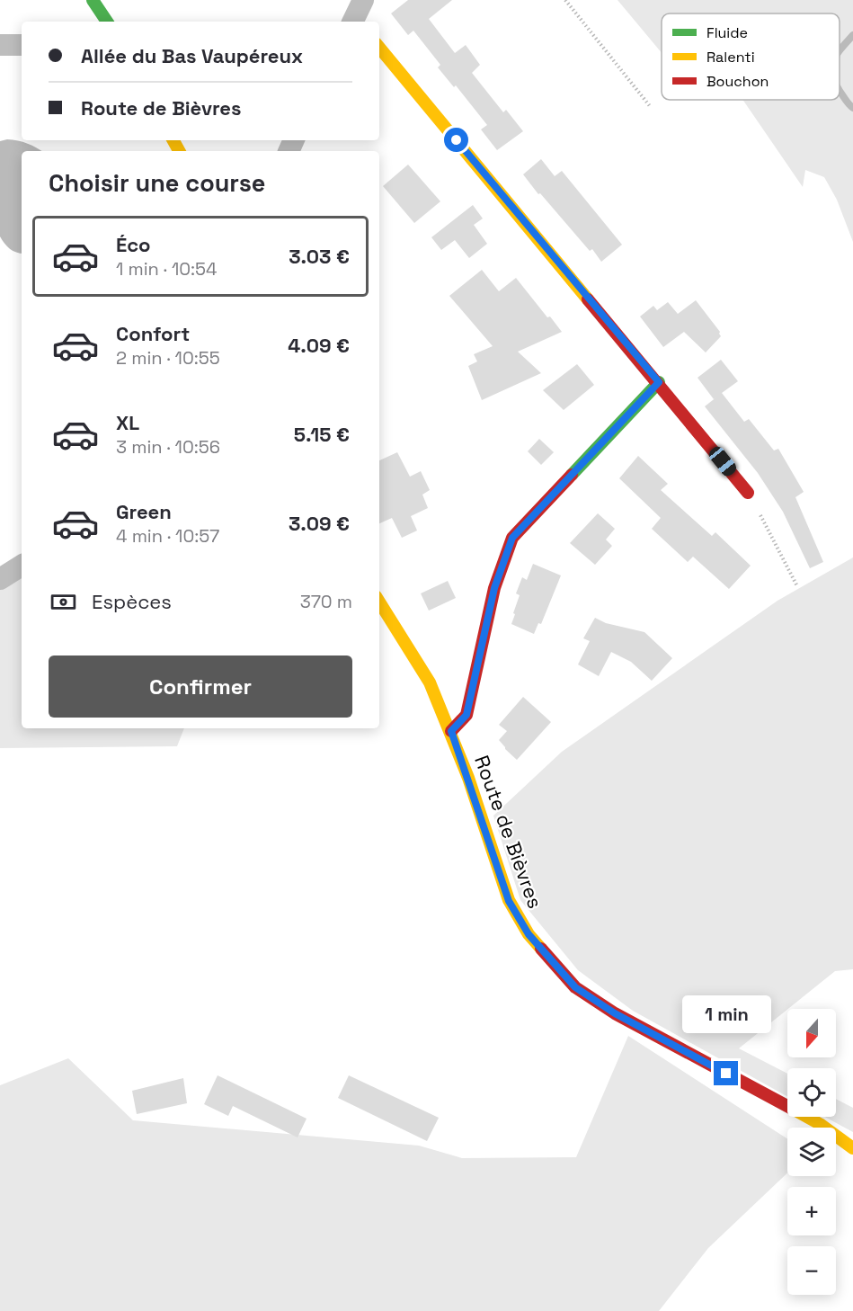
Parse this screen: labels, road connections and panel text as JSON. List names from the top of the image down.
{
  "streets": {
    "street": ["Route de Bièvres"]
  },
  "legend": ["Fluide", "Ralenti", "Bouchon"],
  "north": "bottom",
  "page": {
    "banner": ["Allée du Bas Vaupéreux", "Route de Bièvres"],
    "heading": "Choisir une course",
    "list": [
      {
        "name": "Éco",
        "note": "1 min · 10:54",
        "value": "3.03 €"
      },
      {
        "name": "Confort",
        "note": "2 min · 10:55",
        "value": "4.09 €"
      },
      {
        "name": "XL",
        "note": "3 min · 10:56",
        "value": "5.15 €"
      },
      {
        "name": "Green",
        "note": "4 min · 10:57",
        "value": "3.09 €"
      }
    ],
    "pay": ["Espèces", "370 m"],
    "buttons": "Confirmer",
    "bubble": "1 min",
    "map_buttons": ["+", "−"]
  }
}
